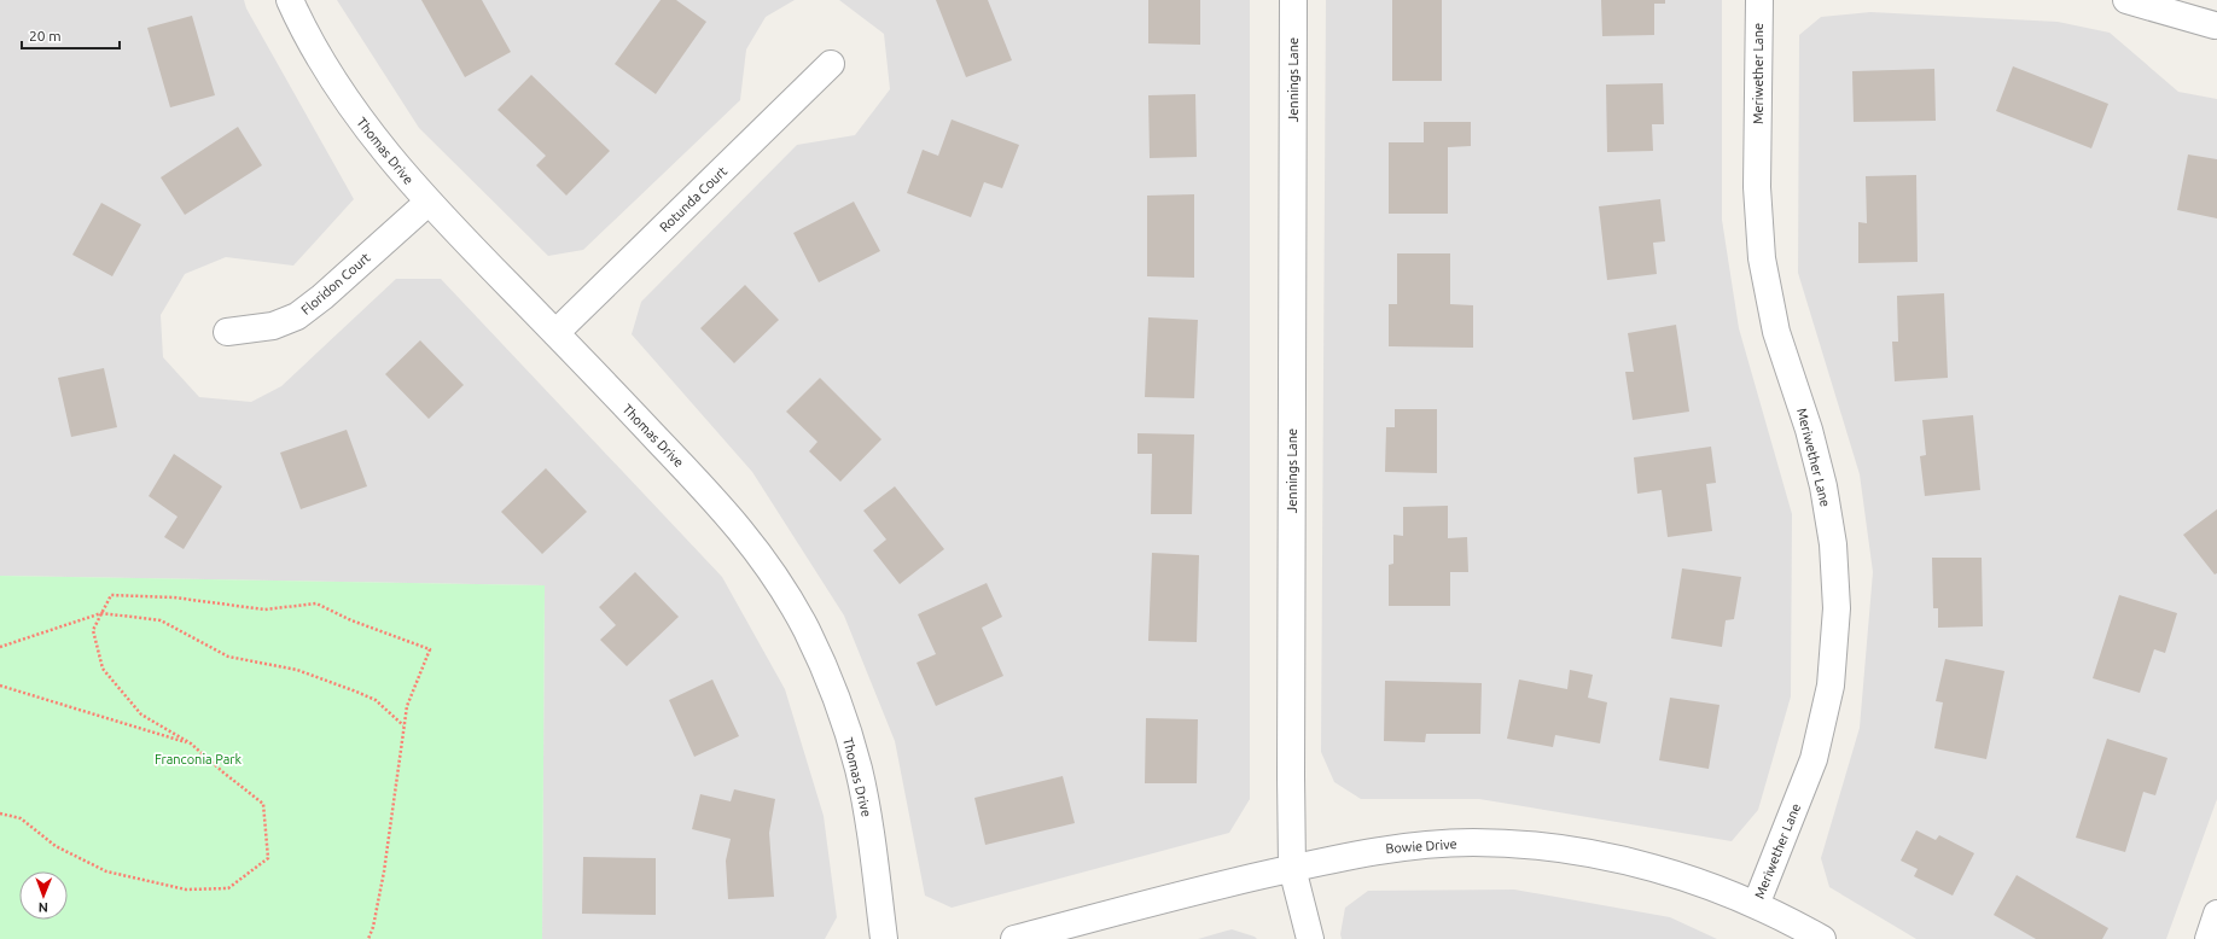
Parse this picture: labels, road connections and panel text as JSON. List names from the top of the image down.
{
  "streets": {
    "street": [
      "Meriwether Lane",
      "Jennings Lane",
      "Thomas Drive",
      "Rotunda Court",
      "Floridon Court",
      "Bowie Drive"
    ]
  },
  "crossings": [
    ["Meriwether Lane", "Bowie Drive"],
    ["Jennings Lane", "Bowie Drive"],
    ["Thomas Drive", "Rotunda Court"],
    ["Thomas Drive", "Floridon Court"]
  ],
  "parks": ["Franconia Park"],
  "scale_bar": "20 m",
  "north": "bottom"
}
